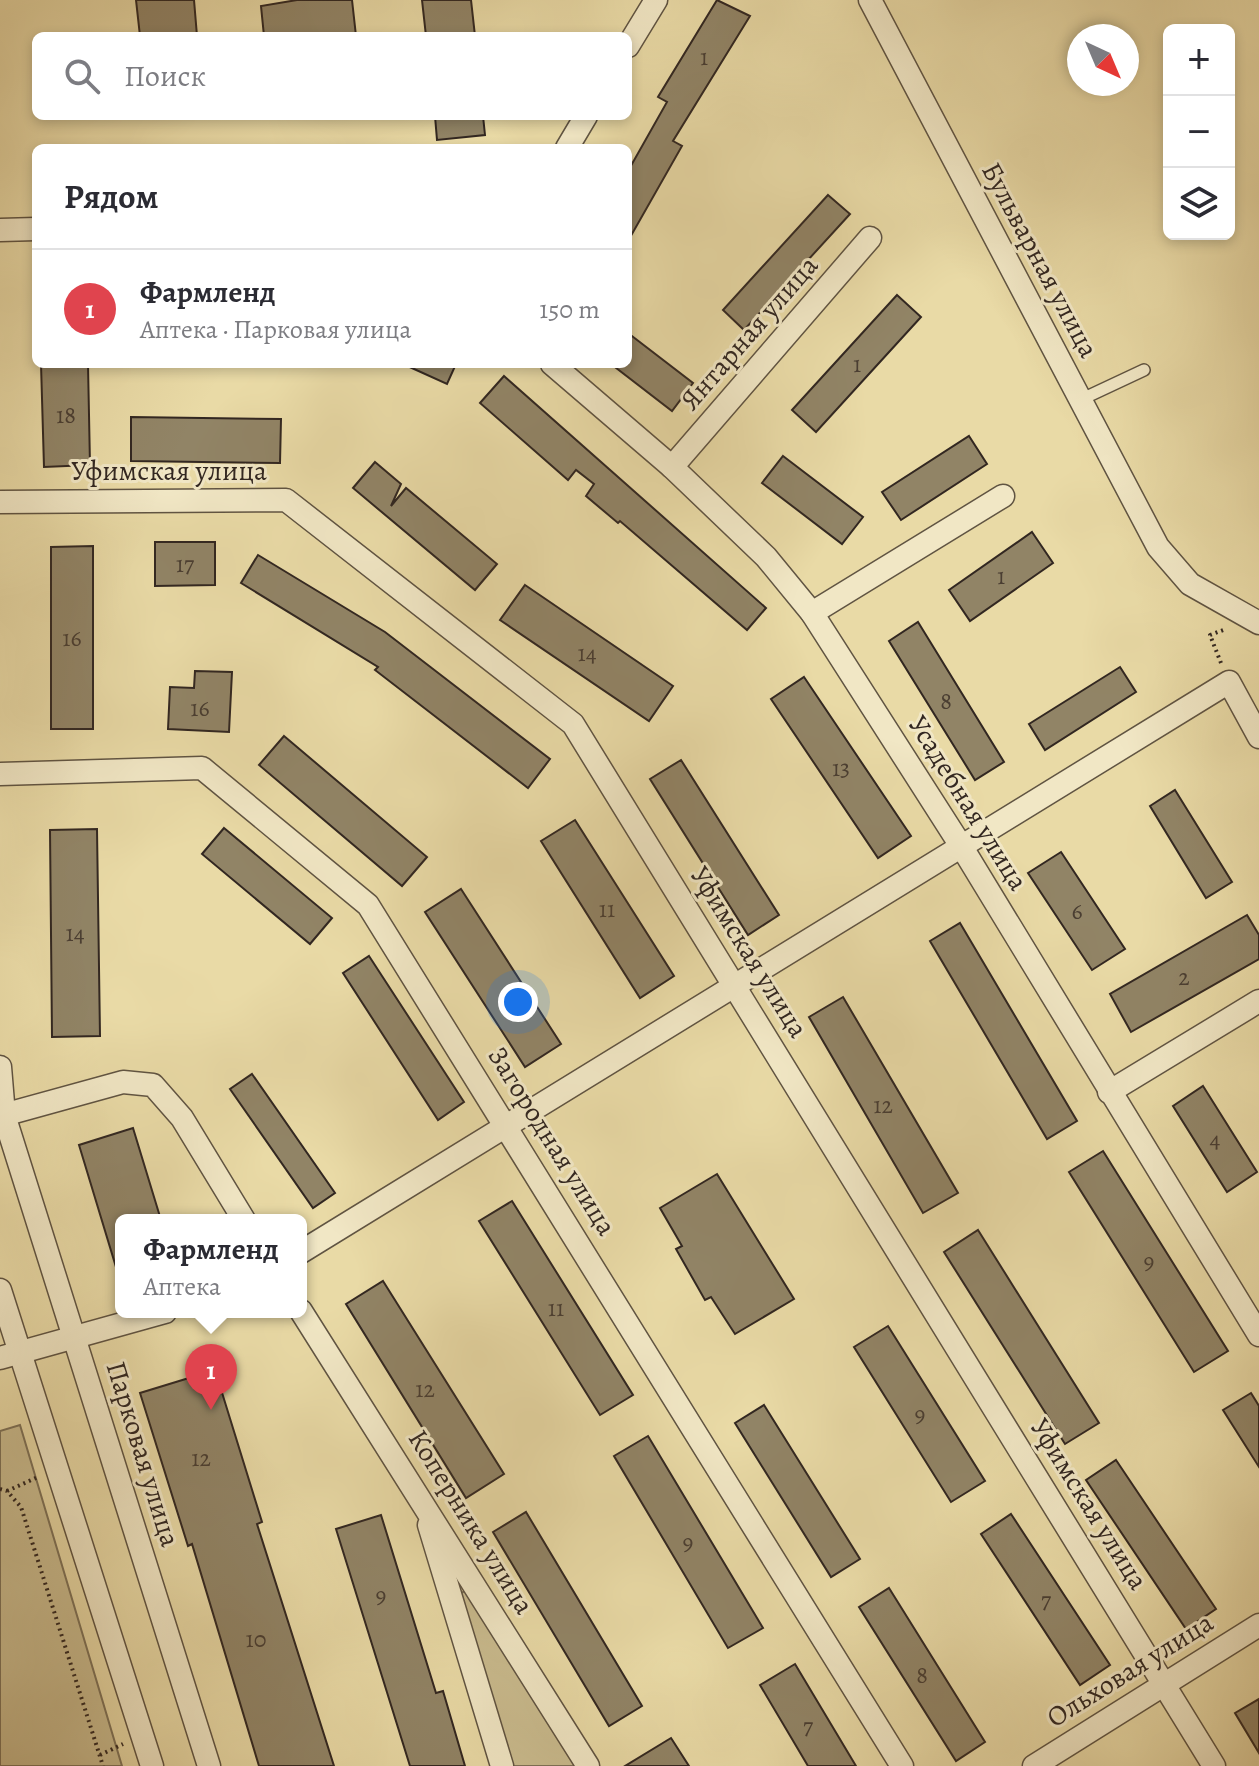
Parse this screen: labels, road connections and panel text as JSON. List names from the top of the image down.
{
  "streets": {
    "street": [
      "Бульварная улица",
      "Янтарная улица",
      "Уфимская улица",
      "Усадебная улица",
      "Загородная улица",
      "Парковая улица",
      "Коперника улица",
      "Ольховая улица"
    ]
  },
  "crossings": [
    ["Янтарная улица", "Усадебная улица"],
    ["Уфимская улица", "Ольховая улица"]
  ],
  "house_numbers": [
    "1",
    "1",
    "18",
    "17",
    "1",
    "16",
    "14",
    "8",
    "16",
    "13",
    "11",
    "6",
    "14",
    "2",
    "12",
    "4",
    "9",
    "11",
    "12",
    "9",
    "12",
    "9",
    "9",
    "7",
    "10",
    "8",
    "7"
  ],
  "north": "bottom right",
  "page": {
    "map_buttons": ["+", "−"],
    "search": "Поиск",
    "heading": "Рядом",
    "list": [
      {
        "mark": "1",
        "name": "Фармленд",
        "note": "Аптека · Парковая улица",
        "value": "150 m"
      }
    ],
    "popup": ["Фармленд", "Аптека"],
    "pins": "1"
  }
}
